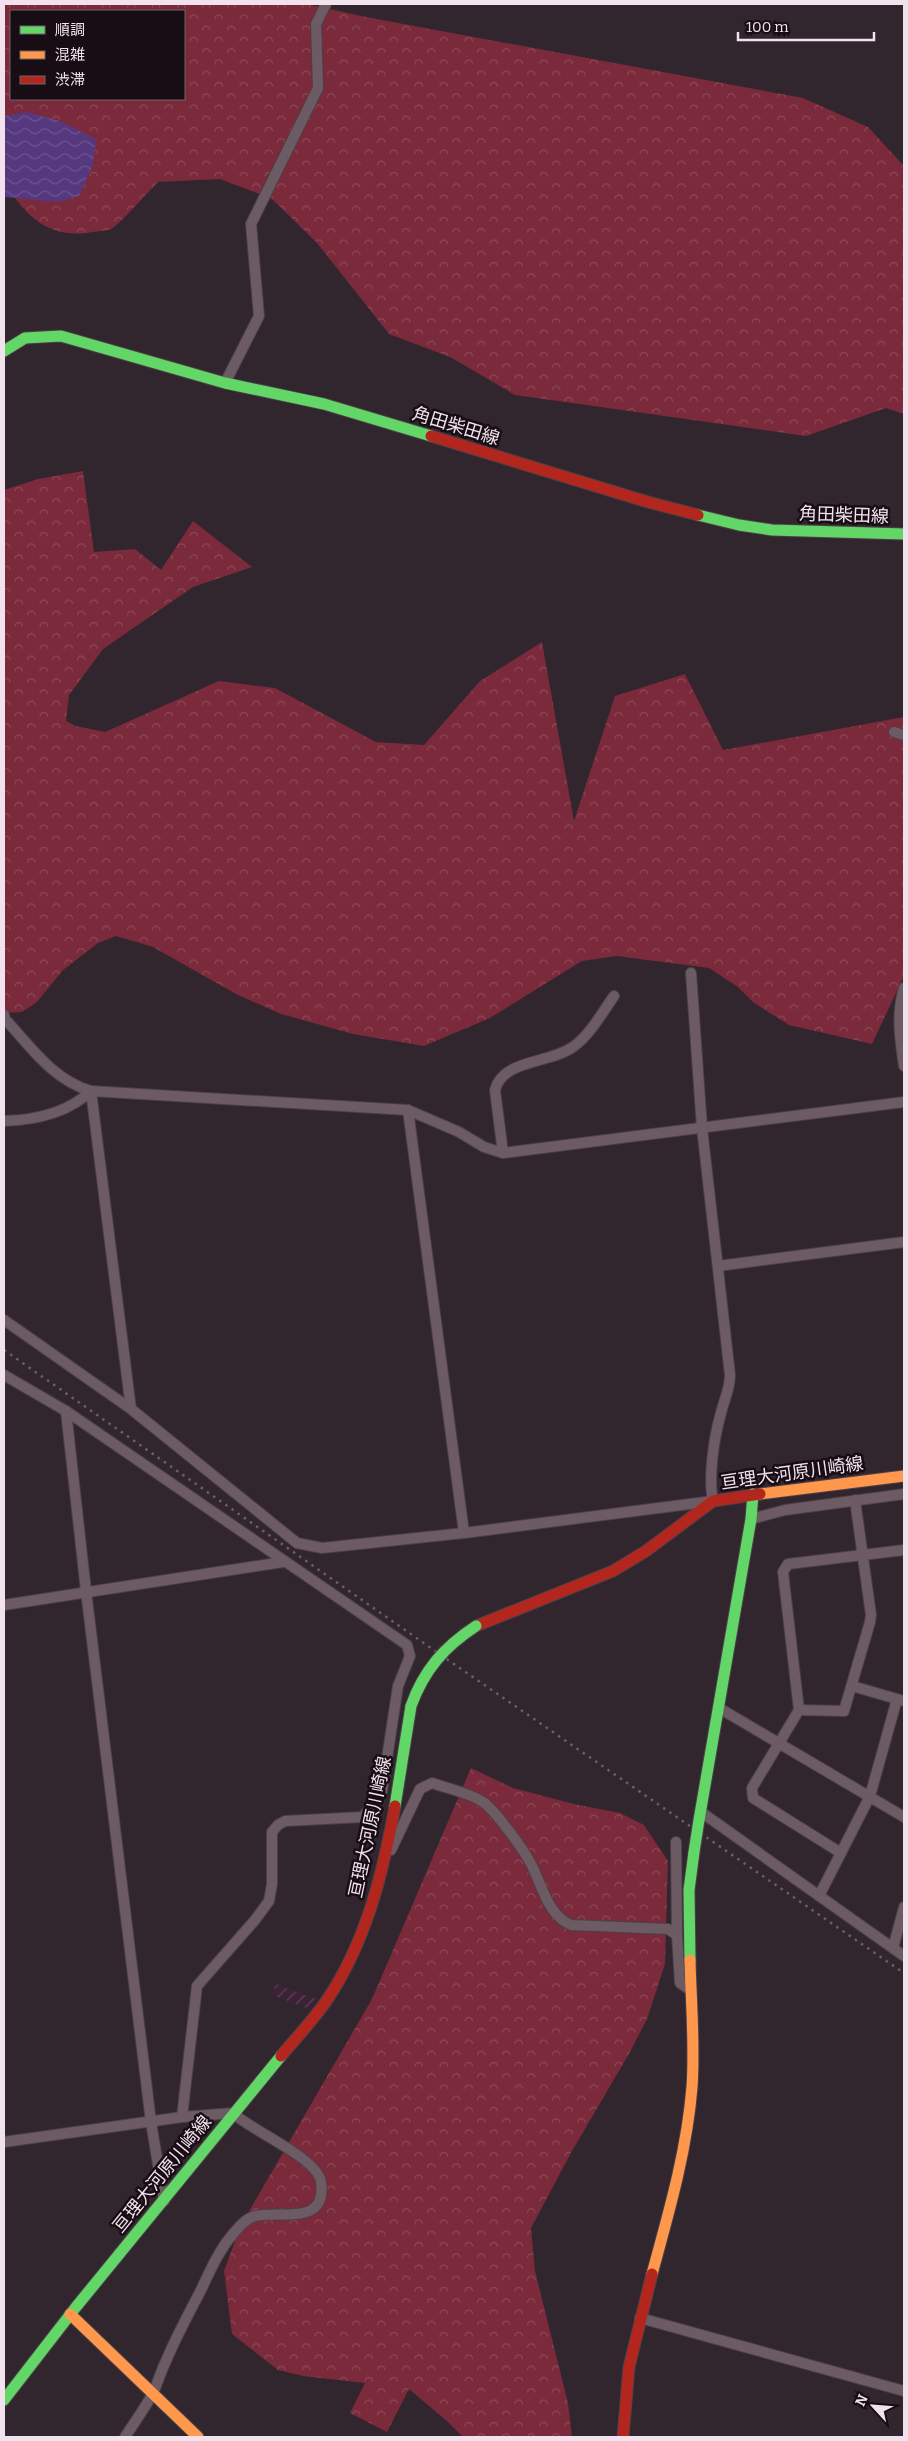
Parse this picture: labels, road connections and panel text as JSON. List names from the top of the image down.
{
  "streets": {
    "main road": ["角田柴田線", "亘理大河原川崎線"]
  },
  "legend": ["順調", "混雑", "渋滞"],
  "scale_bar": "100 m",
  "north": "top left"
}
